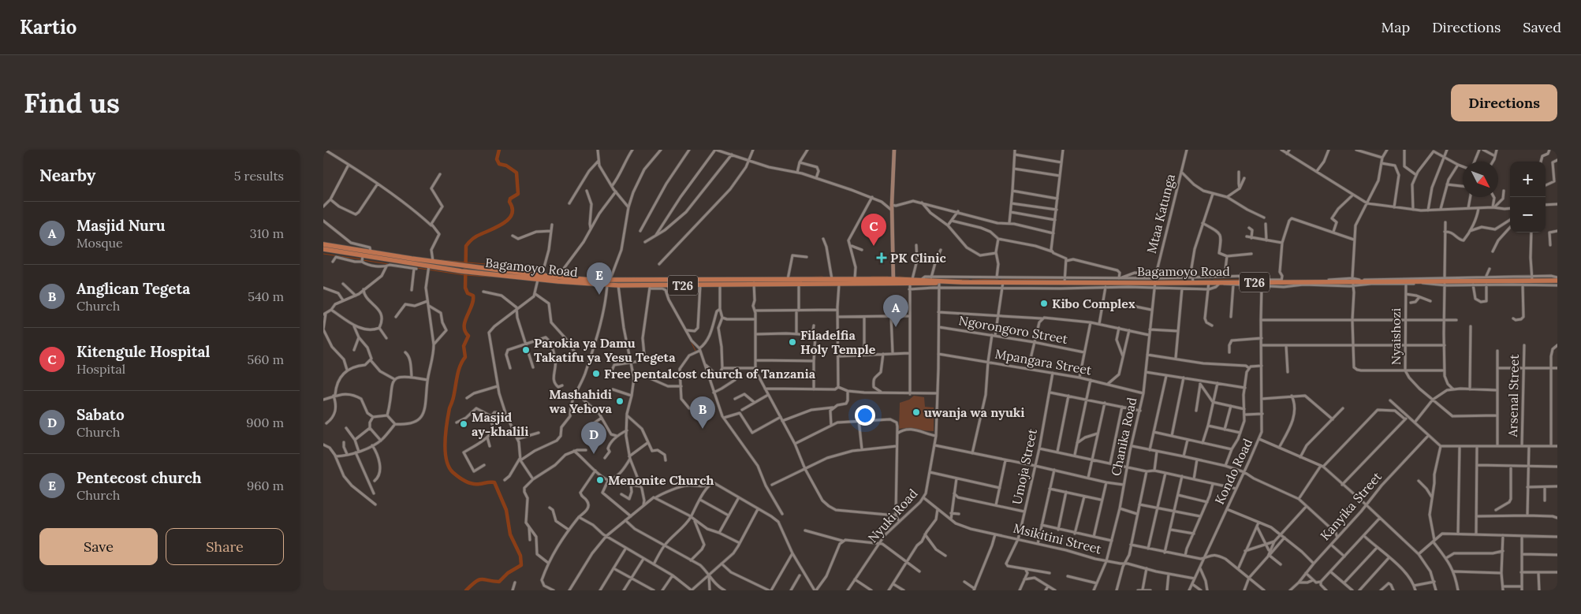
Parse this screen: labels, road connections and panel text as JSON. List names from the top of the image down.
{
  "streets": {
    "highway": ["Bagamoyo Road", "T26"],
    "street": [
      "Mtaa Katunga",
      "Ngorongoro Street",
      "Nyaishozi",
      "Mpangara Street",
      "Arsenal Street",
      "Chanika Road",
      "Umoja Street",
      "Kondo Road",
      "Kanyika Street",
      "Nyuki Road",
      "Msikitini Street"
    ]
  },
  "crossings": [
    ["Mtaa Katunga", "Bagamoyo Road"],
    ["Mtaa Katunga", "Chanika Road"],
    ["Bagamoyo Road", "Chanika Road"],
    ["Bagamoyo Road", "Kondo Road"],
    ["Bagamoyo Road", "Nyuki Road"],
    ["Ngorongoro Street", "Nyuki Road"],
    ["Mpangara Street", "Chanika Road"],
    ["Mpangara Street", "Umoja Street"],
    ["Mpangara Street", "Nyuki Road"],
    ["Chanika Road", "Msikitini Street"],
    ["Umoja Street", "Msikitini Street"],
    ["Kondo Road", "Msikitini Street"],
    ["Nyuki Road", "Msikitini Street"]
  ],
  "places": {
    "health": ["PK Clinic"],
    "other": [
      "Kibo Complex",
      "Filadelfia Holy Temple",
      "Parokia ya Damu Takatifu ya Yesu Tegeta",
      "Free pentalcost church of Tanzania",
      "Mashahidi wa Yehova",
      "uwanja wa nyuki",
      "Masjid ay-khalili",
      "Menonite Church"
    ]
  },
  "north": "bottom right",
  "page": {
    "header": "Kartio",
    "nav": ["Map", "Directions", "Saved"],
    "buttons": [
      "Directions",
      ["Save", "Share"]
    ],
    "title": "Find us",
    "heading": ["Nearby", "5 results"],
    "map_buttons": ["+", "−"],
    "list": [
      {
        "mark": "A",
        "name": "Masjid Nuru",
        "note": "Mosque",
        "value": "310 m"
      },
      {
        "mark": "B",
        "name": "Anglican Tegeta",
        "note": "Church",
        "value": "540 m"
      },
      {
        "mark": "C",
        "name": "Kitengule Hospital",
        "note": "Hospital",
        "value": "560 m"
      },
      {
        "mark": "D",
        "name": "Sabato",
        "note": "Church",
        "value": "900 m"
      },
      {
        "mark": "E",
        "name": "Pentecost church",
        "note": "Church",
        "value": "960 m"
      }
    ],
    "pins": [
      "C",
      "E",
      "A",
      "B",
      "D"
    ]
  }
}
